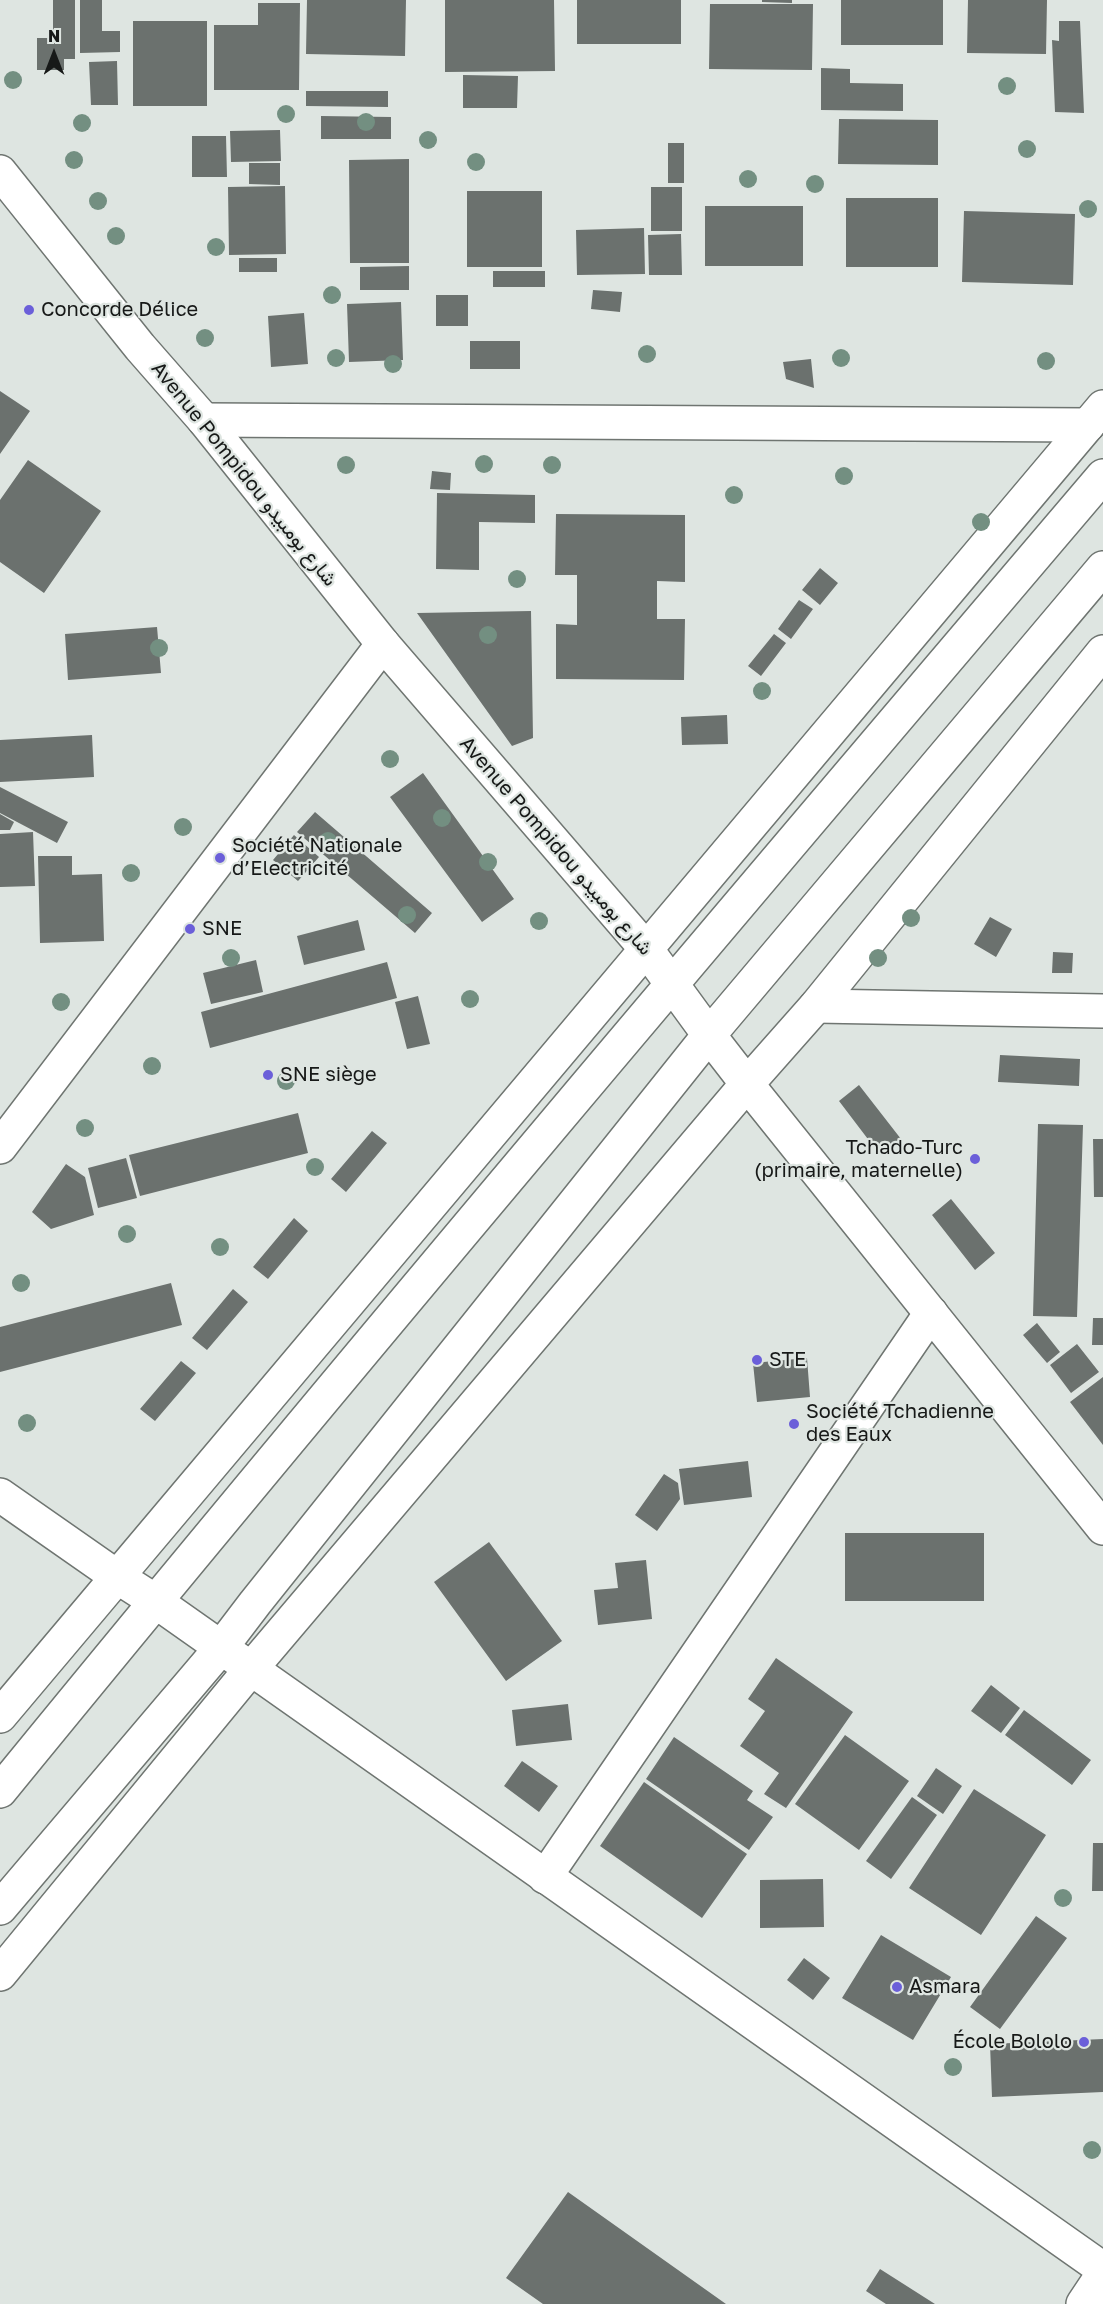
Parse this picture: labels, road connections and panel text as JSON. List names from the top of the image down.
{
  "streets": {
    "street": ["Avenue Pompidou شارع بومبيدو"]
  },
  "places": [
    "Concorde Délice",
    "Société Nationale d’Electricité",
    "SNE",
    "SNE siège",
    "Tchado-Turc (primaire, maternelle)",
    "STE",
    "Société Tchadienne des Eaux",
    "Asmara",
    "École Bololo"
  ],
  "north": "top"
}
